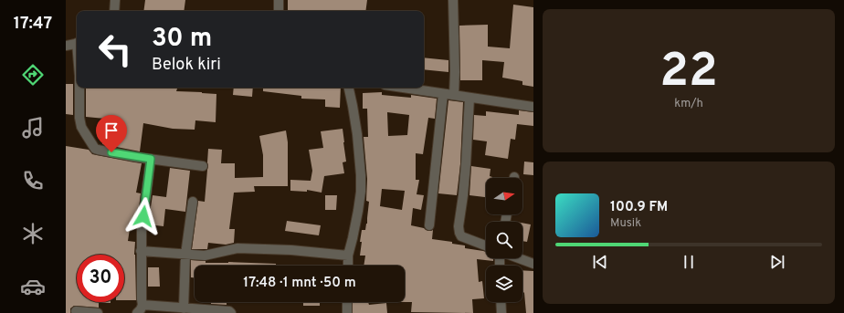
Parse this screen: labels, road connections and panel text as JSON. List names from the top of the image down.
{
  "north": "right",
  "page": {
    "tabs": "17:47",
    "tile": ["22", "km/h"],
    "turn": ["30 m", "Belok kiri"],
    "song": ["100.9 FM", "Musik"],
    "limit": "30",
    "trip": "17:48 · 1 mnt · 50 m"
  }
}
